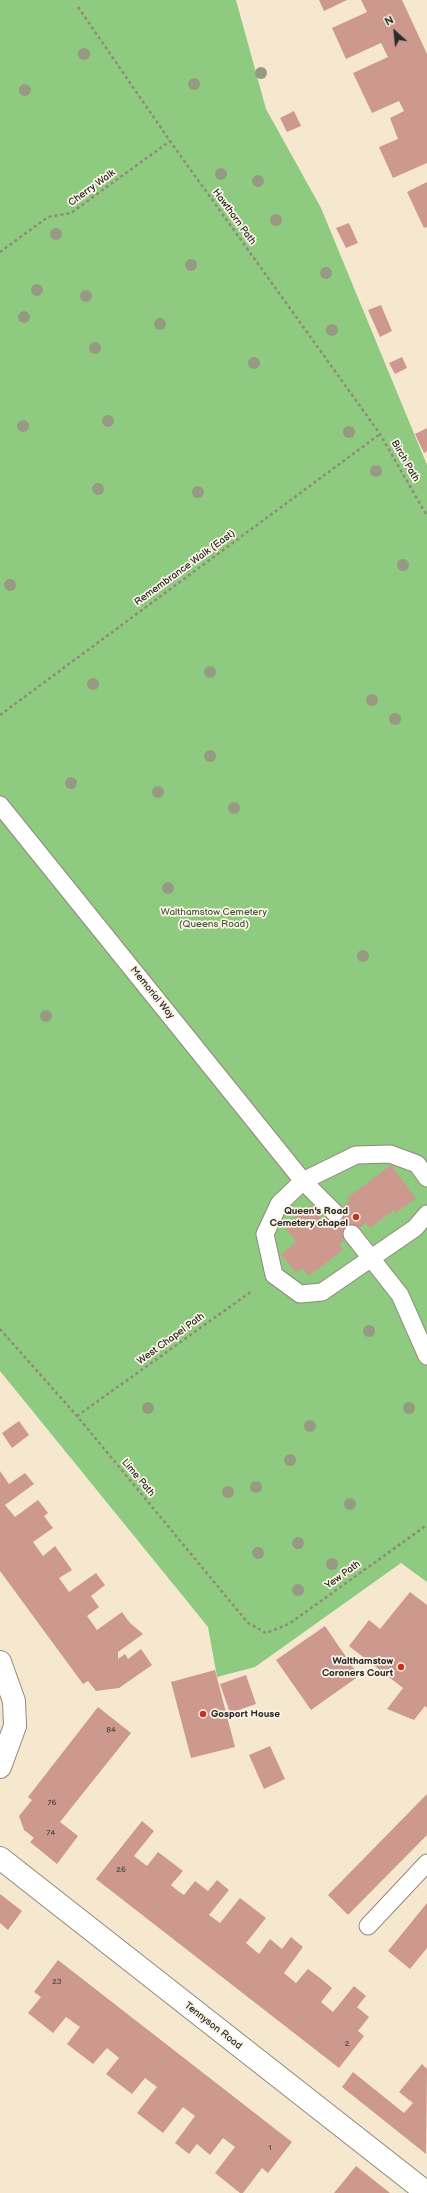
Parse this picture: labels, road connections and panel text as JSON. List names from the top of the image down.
{
  "streets": {
    "street": ["Tennyson Road"],
    "lane": ["Memorial Way"],
    "path": [
      "Cherry Walk",
      "Hawthorn Path",
      "Birch Path",
      "Remembrance Walk (East)",
      "West Chapel Path",
      "Lime Path",
      "Yew Path"
    ]
  },
  "crossings": [
    ["Cherry Walk", "Hawthorn Path"],
    ["Hawthorn Path", "Birch Path"],
    ["Hawthorn Path", "Remembrance Walk (East)"],
    ["Birch Path", "Remembrance Walk (East)"],
    ["West Chapel Path", "Lime Path"],
    ["Lime Path", "Yew Path"]
  ],
  "parks": ["Walthamstow Cemetery (Queens Road)"],
  "places": ["Queen's Road Cemetery chapel", "Walthamstow Coroners Court", "Gosport House"],
  "house_numbers": [
    "84",
    "76",
    "74",
    "26",
    "23",
    "2",
    "1"
  ],
  "north": "top left"
}
